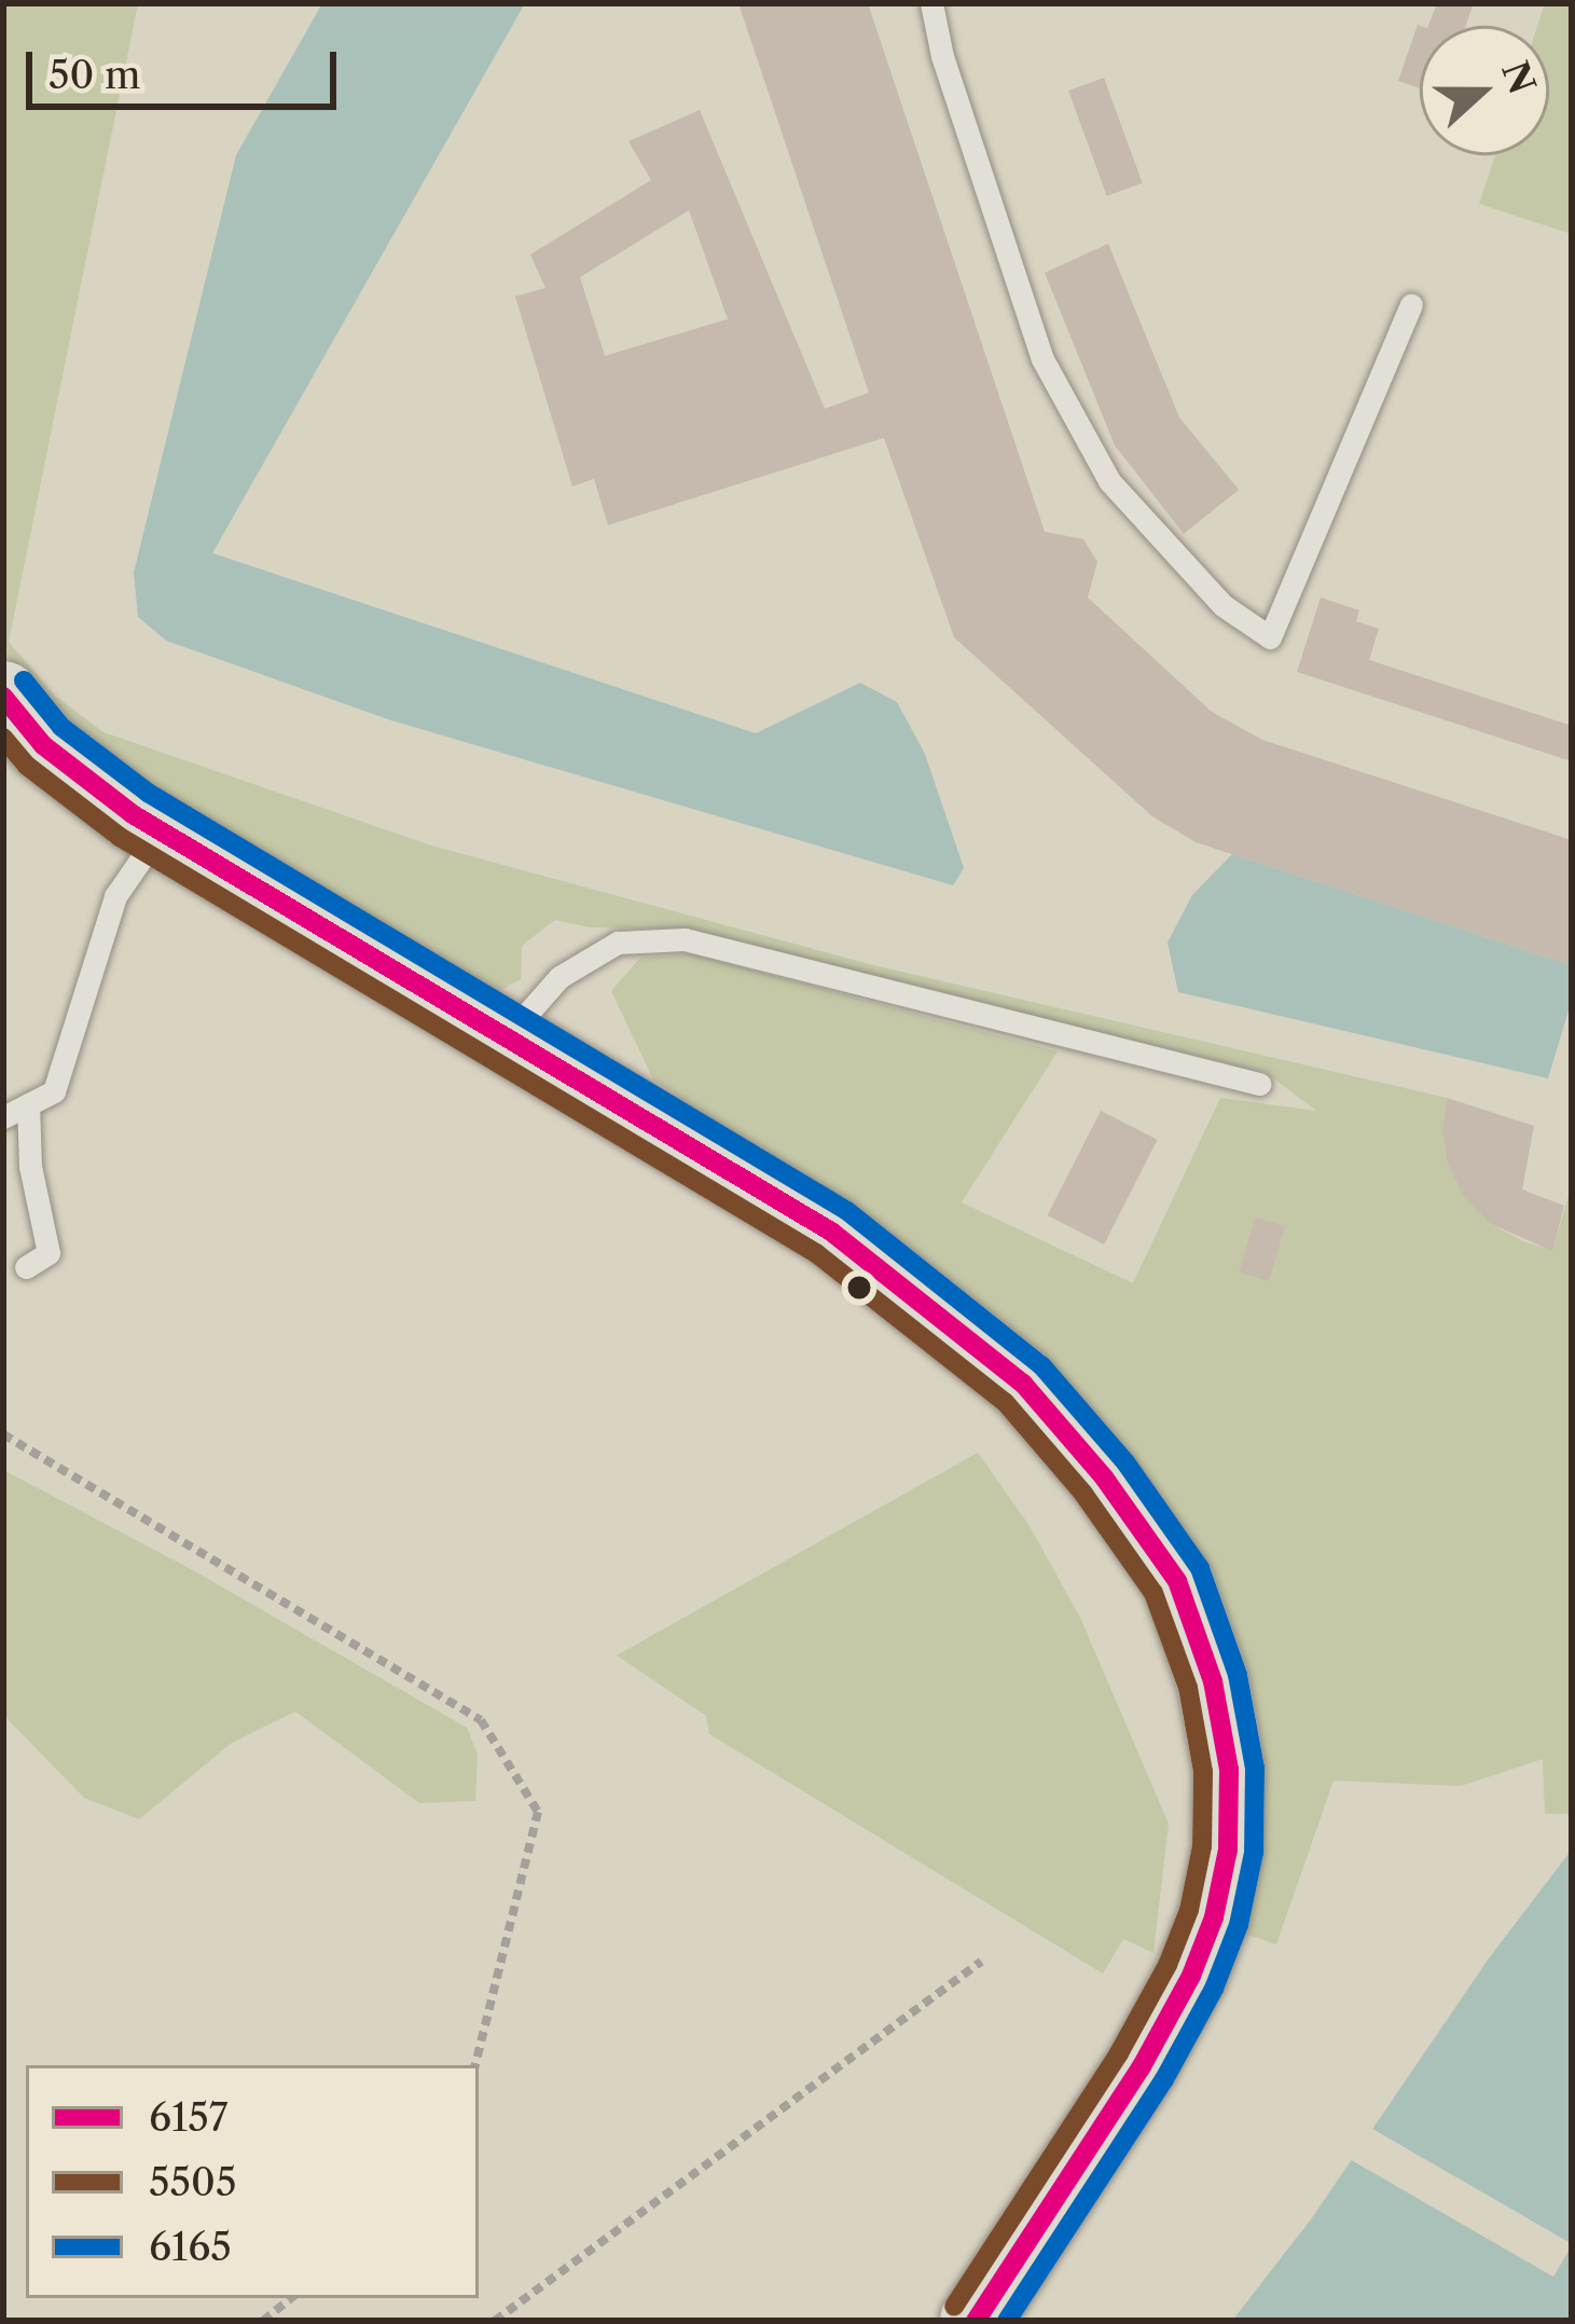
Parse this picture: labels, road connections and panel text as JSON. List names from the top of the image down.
{
  "lines": ["transit line 6165", "transit line 6157", "transit line 5505"],
  "legend": ["6157", "5505", "6165"],
  "scale_bar": "50 m",
  "north": "right"
}
